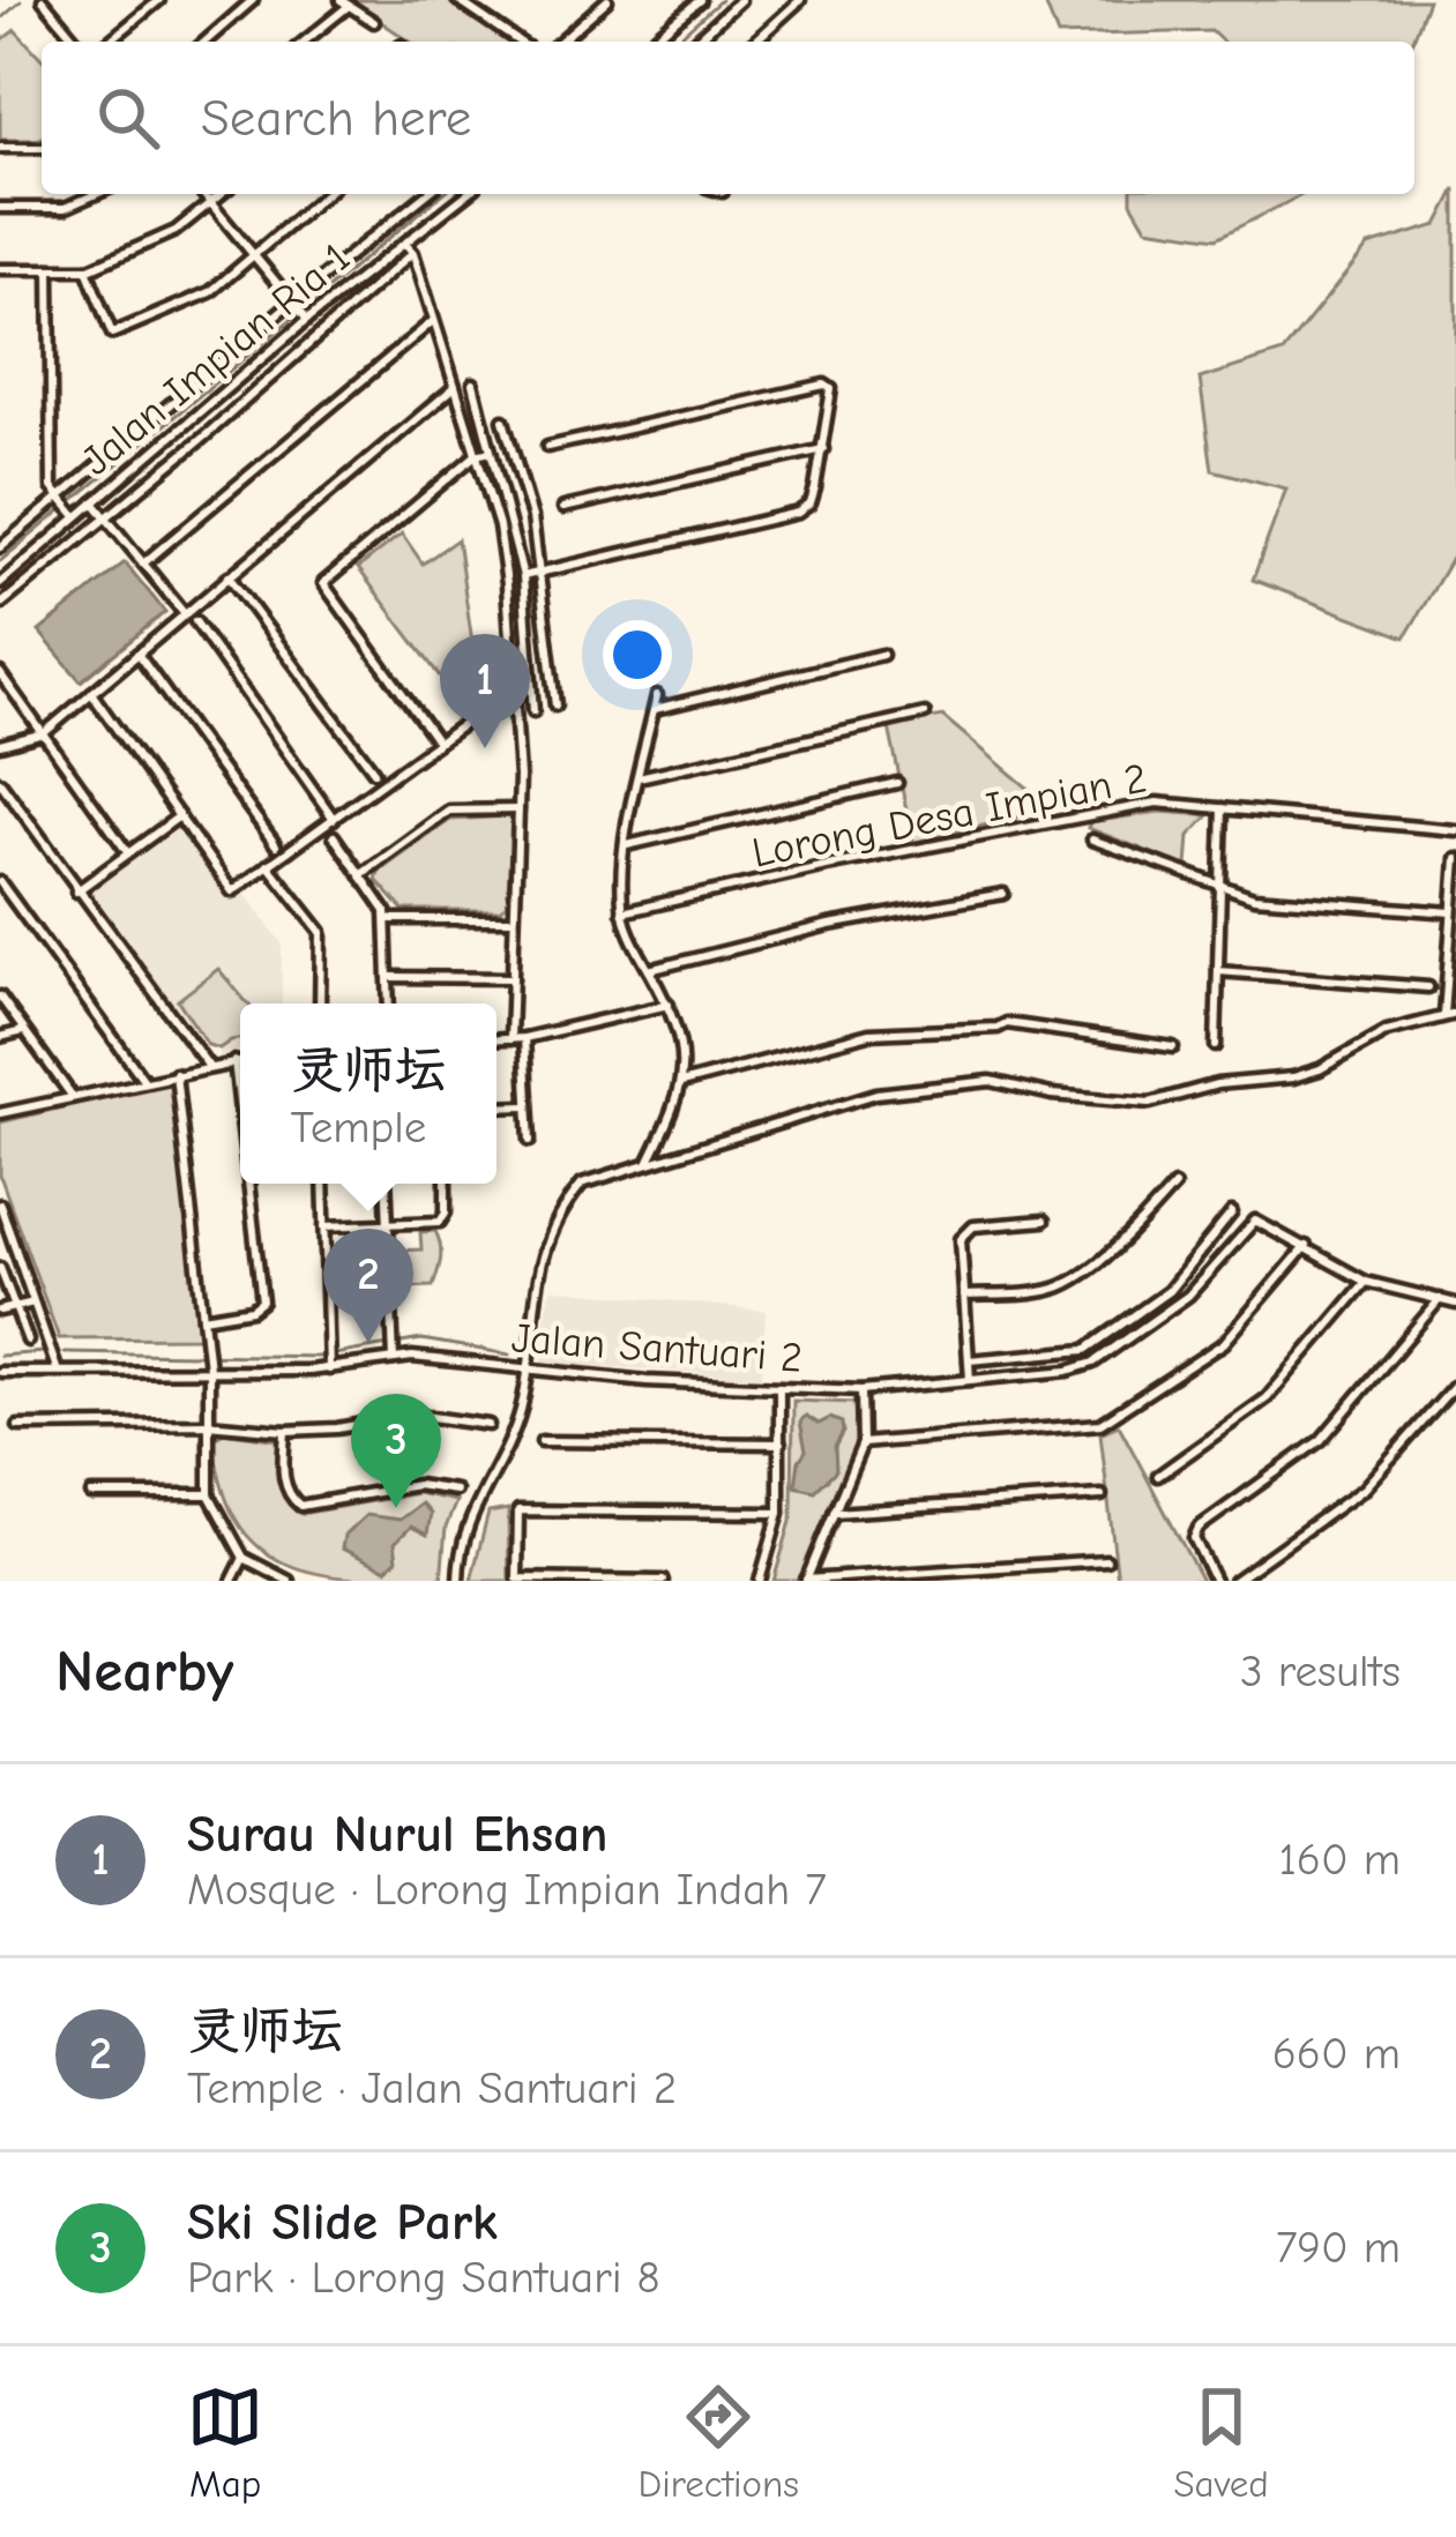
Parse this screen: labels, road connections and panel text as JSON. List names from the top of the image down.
{
  "streets": {
    "street": ["Jalan Impian Ria 1", "Lorong Desa Impian 2", "Jalan Santuari 2"]
  },
  "page": {
    "search": "Search here",
    "pins": ["1", "2", "3"],
    "popup": ["灵师坛", "Temple"],
    "heading": ["Nearby", "3 results"],
    "list": [
      {
        "mark": "1",
        "name": "Surau Nurul Ehsan",
        "note": "Mosque · Lorong Impian Indah 7",
        "value": "160 m"
      },
      {
        "mark": "2",
        "name": "灵师坛",
        "note": "Temple · Jalan Santuari 2",
        "value": "660 m"
      },
      {
        "mark": "3",
        "name": "Ski Slide Park",
        "note": "Park · Lorong Santuari 8",
        "value": "790 m"
      }
    ],
    "nav": ["Map", "Directions", "Saved"]
  }
}
